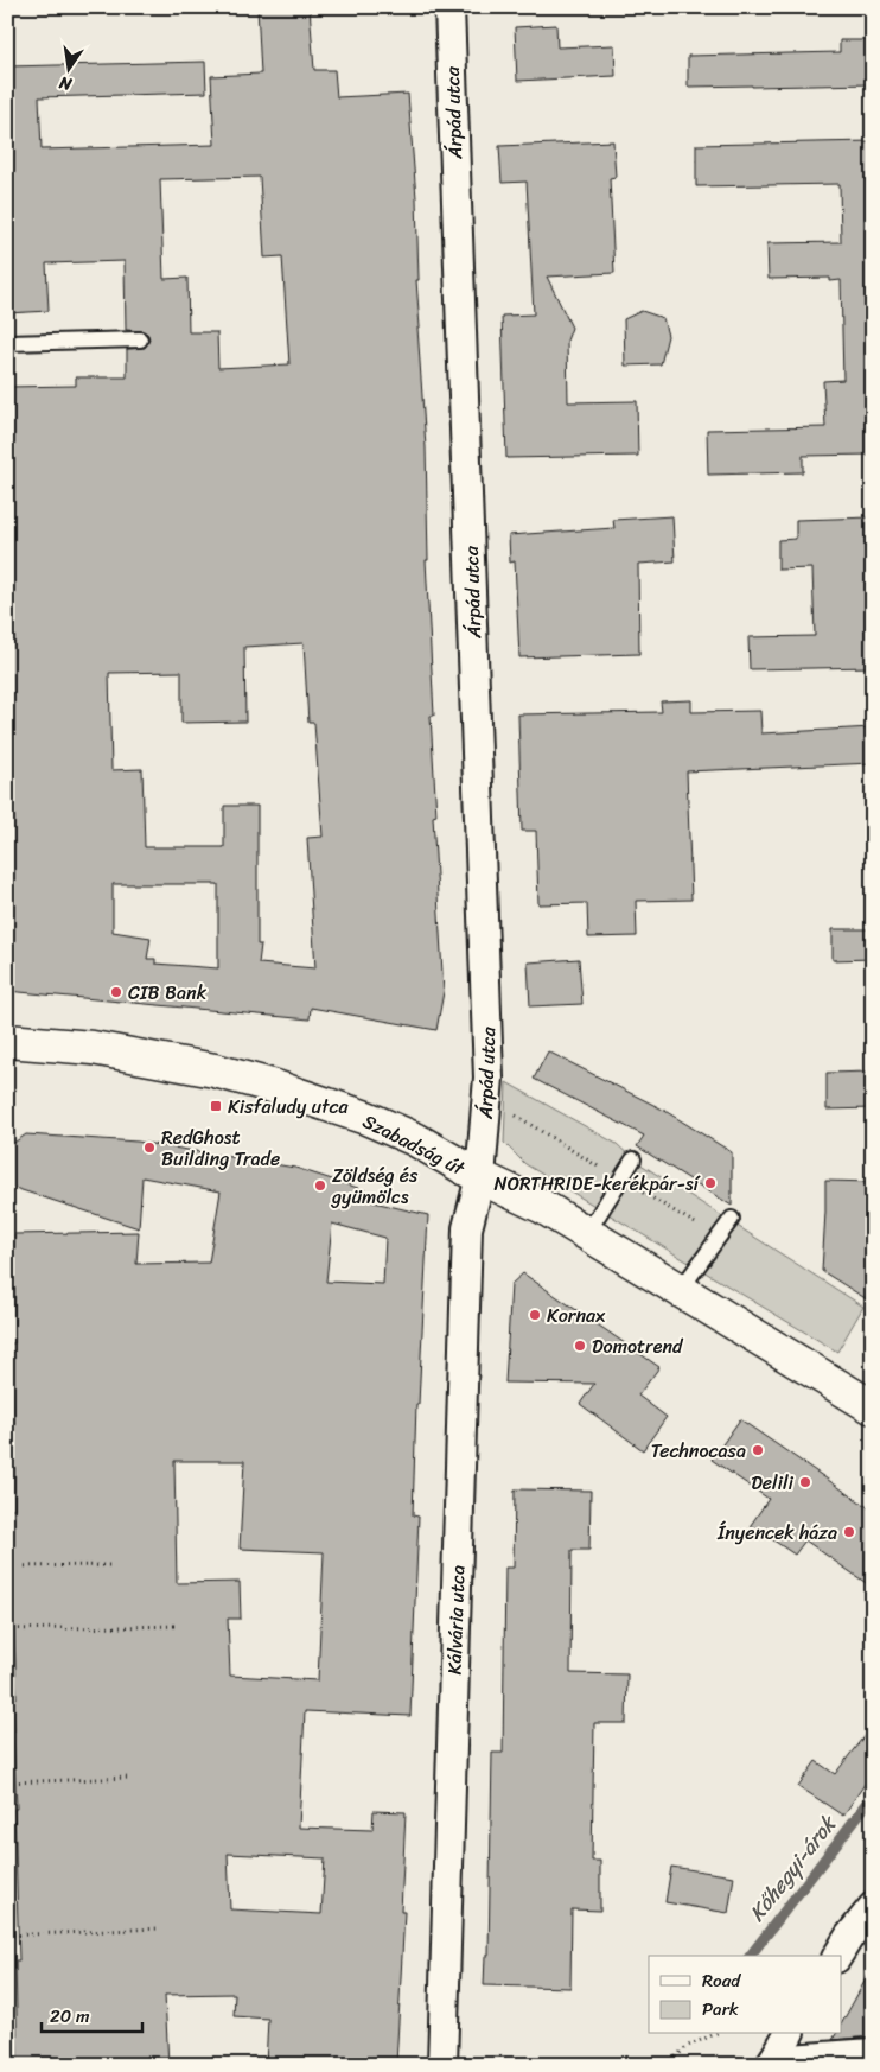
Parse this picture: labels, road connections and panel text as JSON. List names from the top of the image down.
{
  "streets": {
    "main road": ["Szabadság út"],
    "street": ["Árpád utca", "Kálvária utca"]
  },
  "crossings": [
    ["Árpád utca", "Szabadság út"],
    ["Árpád utca", "Kálvária utca"],
    ["Szabadság út", "Kálvária utca"]
  ],
  "water": ["Kőhegyi-árok"],
  "places": {
    "other": [
      "CIB Bank",
      "RedGhost Building Trade",
      "NORTHRIDE-kerékpár-sí",
      "Zöldség és gyümölcs",
      "Kornax",
      "Domotrend",
      "Technocasa",
      "Delili",
      "Ínyencek háza"
    ],
    "transit": ["Kisfaludy utca"]
  },
  "legend": ["Road", "Park"],
  "scale_bar": "20 m",
  "north": "bottom"
}
